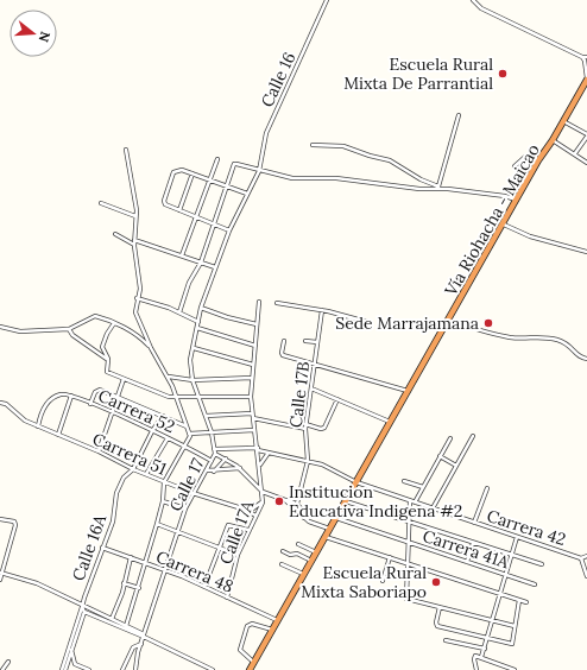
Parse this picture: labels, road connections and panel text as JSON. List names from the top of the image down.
{
  "streets": {
    "highway": ["Vía Riohacha - Maicao"],
    "street": [
      "Calle 16",
      "Calle 17B",
      "Carrera 52",
      "Carrera 51",
      "Calle 17",
      "Carrera 42",
      "Calle 17A",
      "Calle 16A",
      "Carrera 41A",
      "Carrera 48"
    ]
  },
  "crossings": [
    ["Calle 16", "Calle 17"],
    ["Vía Riohacha - Maicao", "Carrera 42"],
    ["Vía Riohacha - Maicao", "Carrera 41A"],
    ["Vía Riohacha - Maicao", "Carrera 48"],
    ["Calle 17B", "Carrera 42"],
    ["Carrera 52", "Calle 17"],
    ["Carrera 51", "Calle 17"],
    ["Carrera 51", "Calle 17A"],
    ["Carrera 51", "Calle 16A"],
    ["Calle 17", "Carrera 42"],
    ["Calle 17", "Carrera 48"],
    ["Carrera 42", "Calle 17A"],
    ["Calle 17A", "Carrera 48"],
    ["Calle 16A", "Carrera 48"]
  ],
  "places": [
    "Escuela Rural Mixta De Parrantial",
    "Sede Marrajamana",
    "Institucion Educativa Indigena #2",
    "Escuela Rural Mixta Saboriapo"
  ],
  "north": "right"
}
